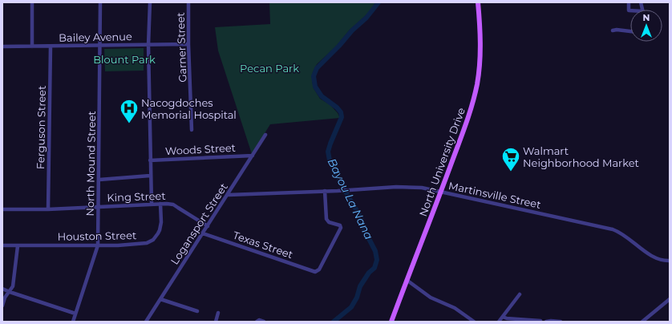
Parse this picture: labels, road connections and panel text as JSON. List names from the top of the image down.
{
  "streets": {
    "main road": ["North University Drive"],
    "street": [
      "Bailey Avenue",
      "Garner Street",
      "Ferguson Street",
      "Woods Street",
      "North Mound Street",
      "Martinsville Street",
      "King Street",
      "Logansport Street",
      "Houston Street",
      "Texas Street"
    ]
  },
  "crossings": [
    ["Bailey Avenue", "Garner Street"],
    ["Bailey Avenue", "Ferguson Street"],
    ["Bailey Avenue", "North Mound Street"],
    ["Ferguson Street", "King Street"],
    ["Woods Street", "Logansport Street"],
    ["North University Drive", "Martinsville Street"],
    ["North Mound Street", "King Street"],
    ["North Mound Street", "Houston Street"],
    ["Martinsville Street", "Logansport Street"],
    ["Martinsville Street", "Texas Street"],
    ["King Street", "Logansport Street"],
    ["King Street", "Houston Street"],
    ["Logansport Street", "Texas Street"]
  ],
  "water": ["Bayou La Nana"],
  "parks": ["Blount Park", "Pecan Park"],
  "places": {
    "hospital": ["Nacogdoches Memorial Hospital"],
    "supermarket": ["Walmart Neighborhood Market"]
  },
  "north": "top"
}
